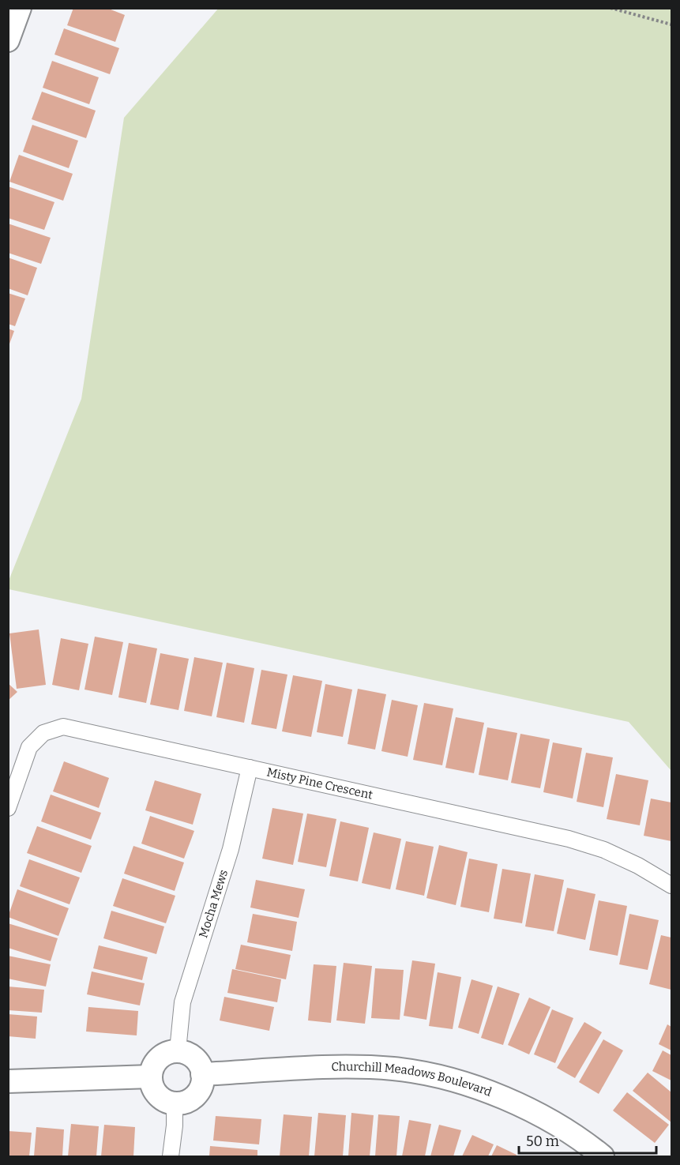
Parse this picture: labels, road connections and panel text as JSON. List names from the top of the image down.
{
  "streets": {
    "street": ["Misty Pine Crescent", "Mocha Mews", "Churchill Meadows Boulevard"]
  },
  "crossings": [
    ["Misty Pine Crescent", "Mocha Mews"],
    ["Mocha Mews", "Churchill Meadows Boulevard"]
  ],
  "scale_bar": "50 m"
}
